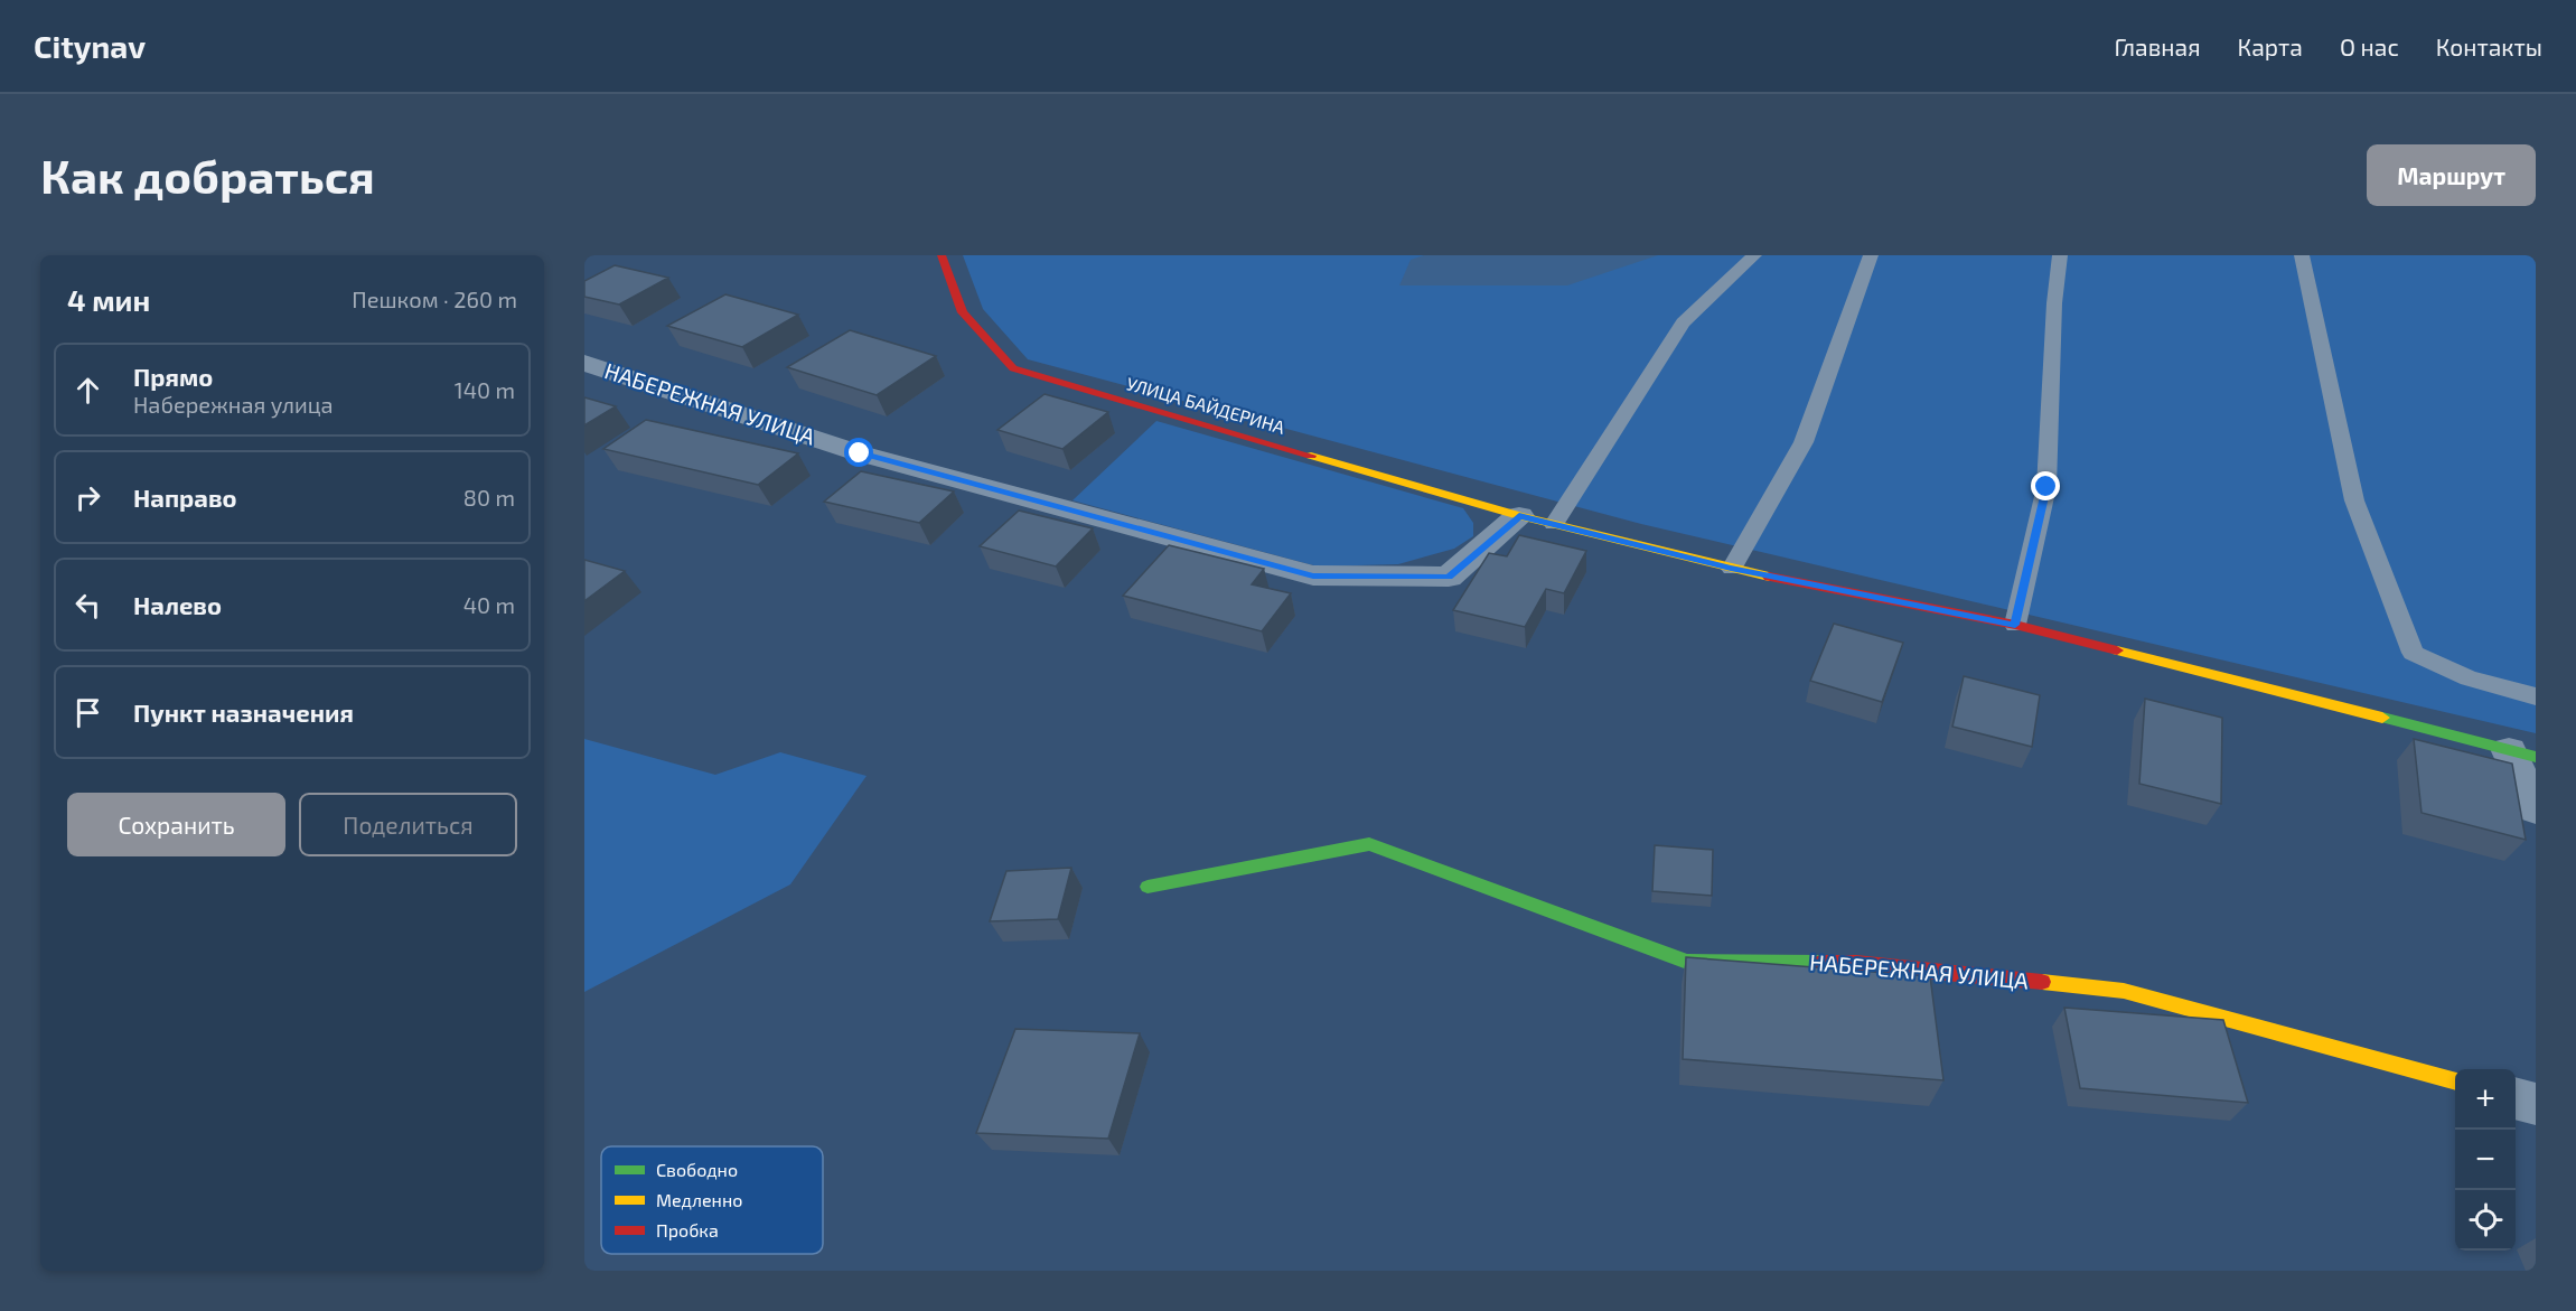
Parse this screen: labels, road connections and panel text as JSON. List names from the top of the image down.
{
  "streets": {
    "street": ["НАБЕРЕЖНАЯ УЛИЦА", "УЛИЦА БАЙДЕРИНА"]
  },
  "crossings": [
    ["НАБЕРЕЖНАЯ УЛИЦА", "УЛИЦА БАЙДЕРИНА"]
  ],
  "legend": ["Свободно", "Медленно", "Пробка"],
  "page": {
    "header": "Citynav",
    "nav": [
      "Главная",
      "Карта",
      "О нас",
      "Контакты"
    ],
    "buttons": [
      "Маршрут",
      ["Сохранить", "Поделиться"]
    ],
    "title": "Как добраться",
    "heading": ["4 мин", "Пешком · 260 m"],
    "list": [
      ["Прямо", "Набережная улица", "140 m"],
      ["Направо", "80 m"],
      ["Налево", "40 m"],
      "Пункт назначения"
    ],
    "map_buttons": ["+", "−"]
  }
}
